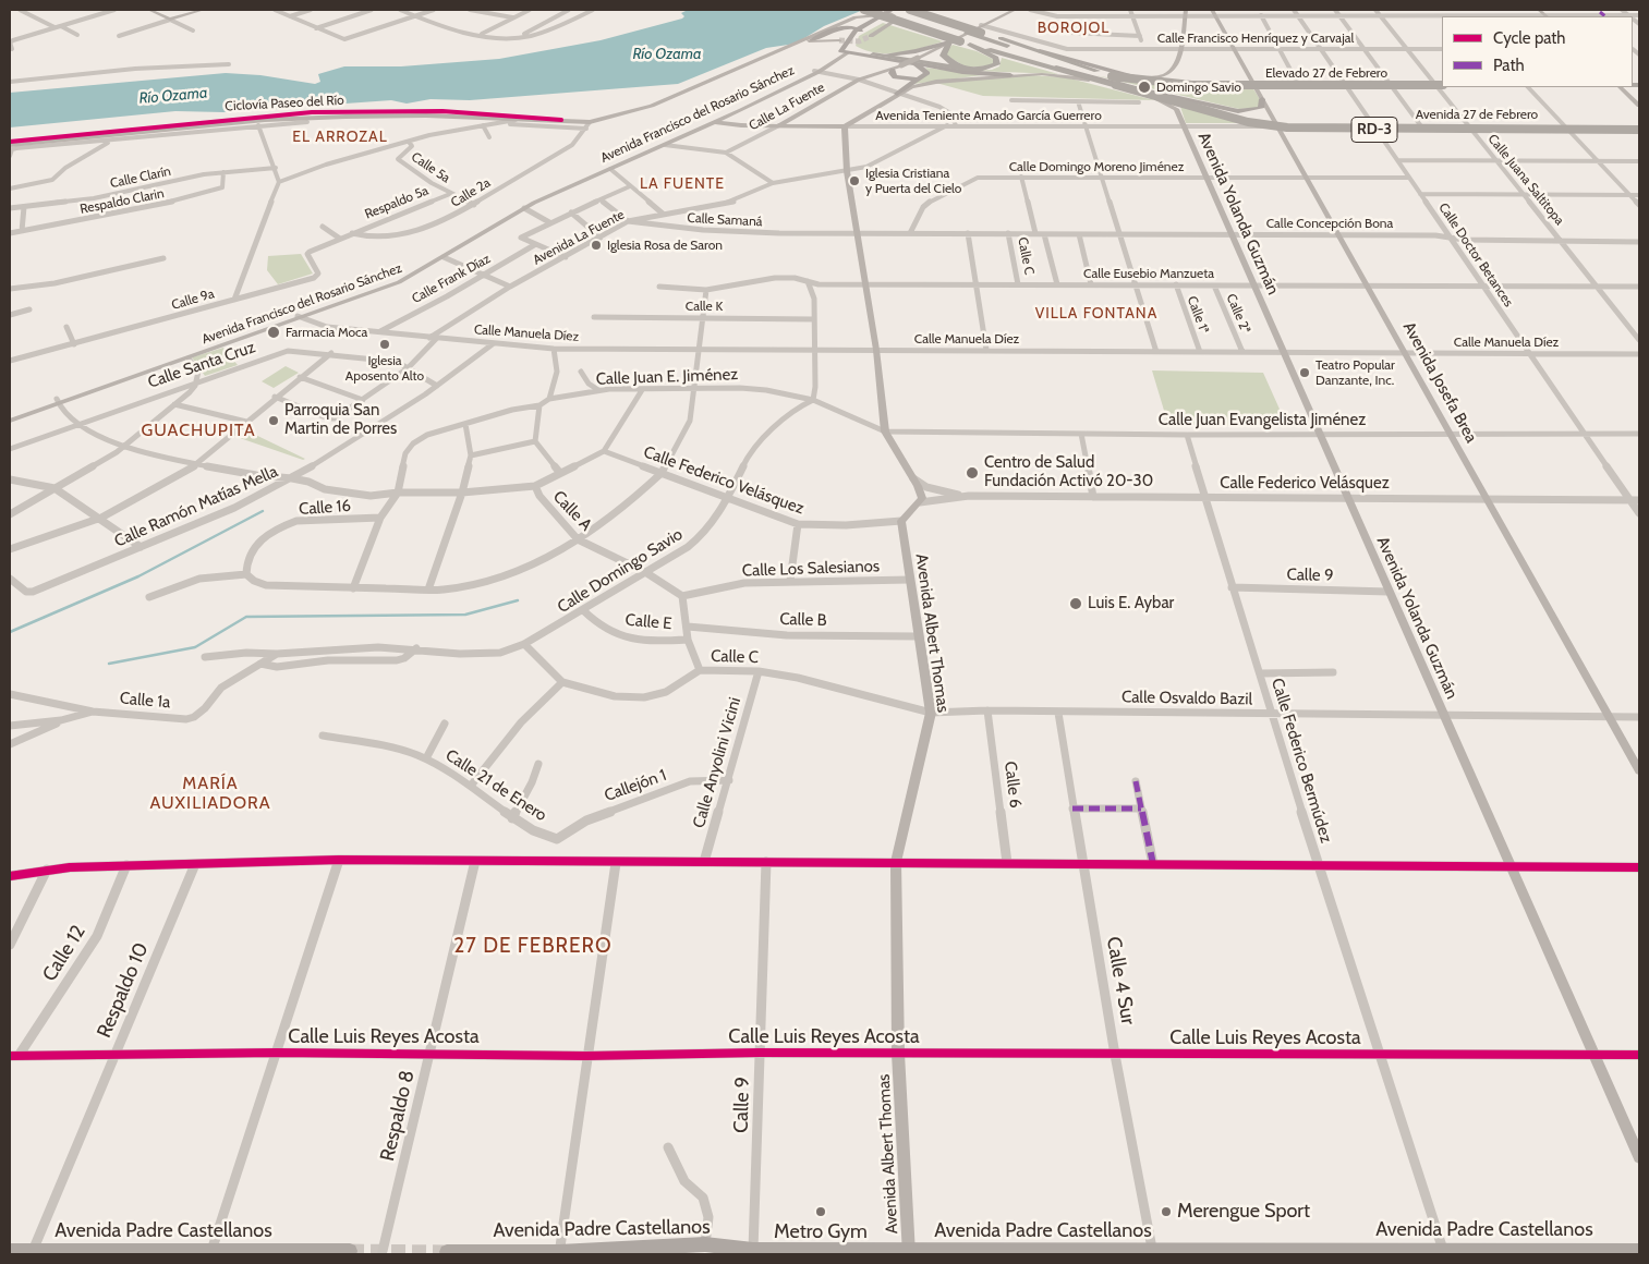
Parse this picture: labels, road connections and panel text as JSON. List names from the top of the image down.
{
  "streets": {
    "highway": ["Elevado 27 de Febrero", "RD-3"],
    "main road": [
      "Calle La Fuente",
      "Avenida Francisco del Rosario Sánchez",
      "Avenida 27 de Febrero",
      "Avenida Teniente Amado García Guerrero",
      "Avenida Yolanda Guzmán",
      "Avenida Josefa Brea",
      "Avenida Albert Thomas",
      "Avenida Padre Castellanos"
    ],
    "street": [
      "Calle Francisco Henríquez y Carvajal",
      "Calle Domingo Moreno Jiménez",
      "Calle 5a",
      "Calle Clarín",
      "Calle Juana Saltitopa",
      "Calle 2a",
      "Respaldo Clarin",
      "Respaldo 5a",
      "Calle Samaná",
      "Calle Concepción Bona",
      "Avenida La Fuente",
      "Calle Doctor Betances",
      "Calle C",
      "Calle Eusebio Manzueta",
      "Calle Frank Díaz",
      "Calle 9a",
      "Calle K",
      "Calle 2ª",
      "Calle 1ª",
      "Calle Manuela Díez",
      "Calle Santa Cruz",
      "Calle Juan E. Jiménez",
      "Calle Juan Evangelista Jiménez",
      "Calle Federico Velásquez",
      "Calle Ramón Matías Mella",
      "Calle 16",
      "Calle A",
      "Calle Los Salesianos",
      "Calle Domingo Savio",
      "Calle 9",
      "Calle B",
      "Calle E",
      "Calle Osvaldo Bazil",
      "Calle 1a",
      "Calle Federico Bermúdez",
      "Calle Anyolini Vicini",
      "Calle 6",
      "Calle 21 de Enero",
      "Callejón 1",
      "Calle 12",
      "Calle 4 Sur",
      "Respaldo 10",
      "Calle Luis Reyes Acosta",
      "Respaldo 8"
    ],
    "cycle path": ["Ciclovía Paseo del Río"]
  },
  "crossings": [
    ["Calle Francisco Henríquez y Carvajal", "Calle La Fuente"],
    ["Calle Francisco Henríquez y Carvajal", "Calle Juana Saltitopa"],
    ["Calle Francisco Henríquez y Carvajal", "Calle Doctor Betances"],
    ["Calle Francisco Henríquez y Carvajal", "Avenida Josefa Brea"],
    ["Elevado 27 de Febrero", "RD-3"],
    ["Elevado 27 de Febrero", "Calle Juana Saltitopa"],
    ["Calle La Fuente", "Avenida Teniente Amado García Guerrero"],
    ["Calle La Fuente", "RD-3"],
    ["Avenida Francisco del Rosario Sánchez", "Avenida Teniente Amado García Guerrero"],
    ["Avenida Francisco del Rosario Sánchez", "Calle Manuela Díez"],
    ["Avenida 27 de Febrero", "Avenida Teniente Amado García Guerrero"],
    ["Avenida 27 de Febrero", "RD-3"],
    ["Avenida 27 de Febrero", "Calle Juana Saltitopa"],
    ["Avenida 27 de Febrero", "Calle Doctor Betances"],
    ["Avenida 27 de Febrero", "Avenida Josefa Brea"],
    ["Avenida Teniente Amado García Guerrero", "Avenida Yolanda Guzmán"],
    ["Avenida Teniente Amado García Guerrero", "Avenida La Fuente"],
    ["Avenida Teniente Amado García Guerrero", "Avenida Josefa Brea"],
    ["Calle Domingo Moreno Jiménez", "Avenida Yolanda Guzmán"],
    ["Calle Domingo Moreno Jiménez", "Calle Concepción Bona"],
    ["Calle Domingo Moreno Jiménez", "Calle Doctor Betances"],
    ["Calle Domingo Moreno Jiménez", "Avenida Josefa Brea"],
    ["Calle 5a", "Calle 2a"],
    ["Calle 5a", "Respaldo 5a"],
    ["Calle Clarín", "Respaldo Clarin"],
    ["Calle Juana Saltitopa", "Calle Concepción Bona"],
    ["Calle Juana Saltitopa", "Calle Eusebio Manzueta"],
    ["Calle 2a", "Respaldo 5a"],
    ["Respaldo 5a", "Calle 9a"],
    ["Avenida Yolanda Guzmán", "Calle Concepción Bona"],
    ["Avenida Yolanda Guzmán", "Calle Eusebio Manzueta"],
    ["Avenida Yolanda Guzmán", "Calle Manuela Díez"],
    ["Avenida Yolanda Guzmán", "Calle Juan Evangelista Jiménez"],
    ["Avenida Yolanda Guzmán", "Calle Federico Velásquez"],
    ["Avenida Yolanda Guzmán", "Calle 9"],
    ["Avenida Yolanda Guzmán", "Calle Osvaldo Bazil"],
    ["Avenida Yolanda Guzmán", "Calle Luis Reyes Acosta"],
    ["Calle Samaná", "Calle Concepción Bona"],
    ["Calle Samaná", "Avenida La Fuente"],
    ["Calle Concepción Bona", "Calle Doctor Betances"],
    ["Calle Concepción Bona", "Calle C"],
    ["Calle Concepción Bona", "Avenida Josefa Brea"],
    ["Avenida La Fuente", "Calle Manuela Díez"],
    ["Calle Doctor Betances", "Calle Eusebio Manzueta"],
    ["Calle Doctor Betances", "Calle Manuela Díez"],
    ["Calle Doctor Betances", "Calle Juan Evangelista Jiménez"],
    ["Calle Doctor Betances", "Calle Federico Velásquez"],
    ["Calle C", "Calle Eusebio Manzueta"],
    ["Calle C", "Calle Domingo Savio"],
    ["Calle C", "Avenida Albert Thomas"],
    ["Calle C", "Calle Osvaldo Bazil"],
    ["Calle C", "Calle Anyolini Vicini"],
    ["Calle Eusebio Manzueta", "Calle 2ª"],
    ["Calle Eusebio Manzueta", "Calle 1ª"],
    ["Calle Eusebio Manzueta", "Avenida Josefa Brea"],
    ["Calle Frank Díaz", "Calle Manuela Díez"],
    ["Calle 2ª", "Calle Manuela Díez"],
    ["Calle 1ª", "Calle Manuela Díez"],
    ["Calle Manuela Díez", "Avenida Josefa Brea"],
    ["Calle Manuela Díez", "Calle Ramón Matías Mella"],
    ["Calle Santa Cruz", "Calle Ramón Matías Mella"],
    ["Calle Juan E. Jiménez", "Calle Juan Evangelista Jiménez"],
    ["Calle Juan E. Jiménez", "Calle 16"],
    ["Calle Juan E. Jiménez", "Calle Domingo Savio"],
    ["Avenida Josefa Brea", "Calle Juan Evangelista Jiménez"],
    ["Avenida Josefa Brea", "Calle Federico Velásquez"],
    ["Avenida Josefa Brea", "Calle Osvaldo Bazil"],
    ["Calle Juan Evangelista Jiménez", "Calle Federico Bermúdez"],
    ["Calle Federico Velásquez", "Calle Domingo Savio"],
    ["Calle Federico Velásquez", "Avenida Albert Thomas"],
    ["Calle Federico Velásquez", "Calle Federico Bermúdez"],
    ["Calle A", "Calle Los Salesianos"],
    ["Calle A", "Calle Domingo Savio"],
    ["Calle Los Salesianos", "Avenida Albert Thomas"],
    ["Calle Domingo Savio", "Calle E"],
    ["Calle Domingo Savio", "Calle 1a"],
    ["Calle 9", "Calle Federico Bermúdez"],
    ["Calle 9", "Calle Luis Reyes Acosta"],
    ["Calle 9", "Avenida Padre Castellanos"],
    ["Calle B", "Avenida Albert Thomas"],
    ["Avenida Albert Thomas", "Calle Osvaldo Bazil"],
    ["Avenida Albert Thomas", "Calle Luis Reyes Acosta"],
    ["Avenida Albert Thomas", "Avenida Padre Castellanos"],
    ["Calle Osvaldo Bazil", "Calle Federico Bermúdez"],
    ["Calle Osvaldo Bazil", "Calle 6"],
    ["Calle Osvaldo Bazil", "Calle 4 Sur"],
    ["Calle Federico Bermúdez", "Calle Luis Reyes Acosta"],
    ["Calle Federico Bermúdez", "Avenida Padre Castellanos"],
    ["Calle Anyolini Vicini", "Callejón 1"],
    ["Calle 21 de Enero", "Callejón 1"],
    ["Calle 12", "Calle Luis Reyes Acosta"],
    ["Calle 4 Sur", "Calle Luis Reyes Acosta"],
    ["Calle 4 Sur", "Avenida Padre Castellanos"],
    ["Respaldo 10", "Calle Luis Reyes Acosta"],
    ["Respaldo 10", "Avenida Padre Castellanos"],
    ["Calle Luis Reyes Acosta", "Respaldo 8"]
  ],
  "districts": [
    "BOROJOL",
    "EL ARROZAL",
    "LA FUENTE",
    "VILLA FONTANA",
    "GUACHUPITA",
    "MARÍA AUXILIADORA",
    "27 DE FEBRERO"
  ],
  "water": ["Río Ozama"],
  "places": [
    "Domingo Savio",
    "Iglesia Cristiana y Puerta del Cielo",
    "Iglesia Rosa de Saron",
    "Farmacia Moca",
    "Iglesia Aposento Alto",
    "Teatro Popular Danzante, Inc.",
    "Parroquia San Martin de Porres",
    "Centro de Salud Fundación Activó 20-30",
    "Luis E. Aybar",
    "Metro Gym",
    "Merengue Sport"
  ],
  "legend": ["Cycle path", "Path"]
}
